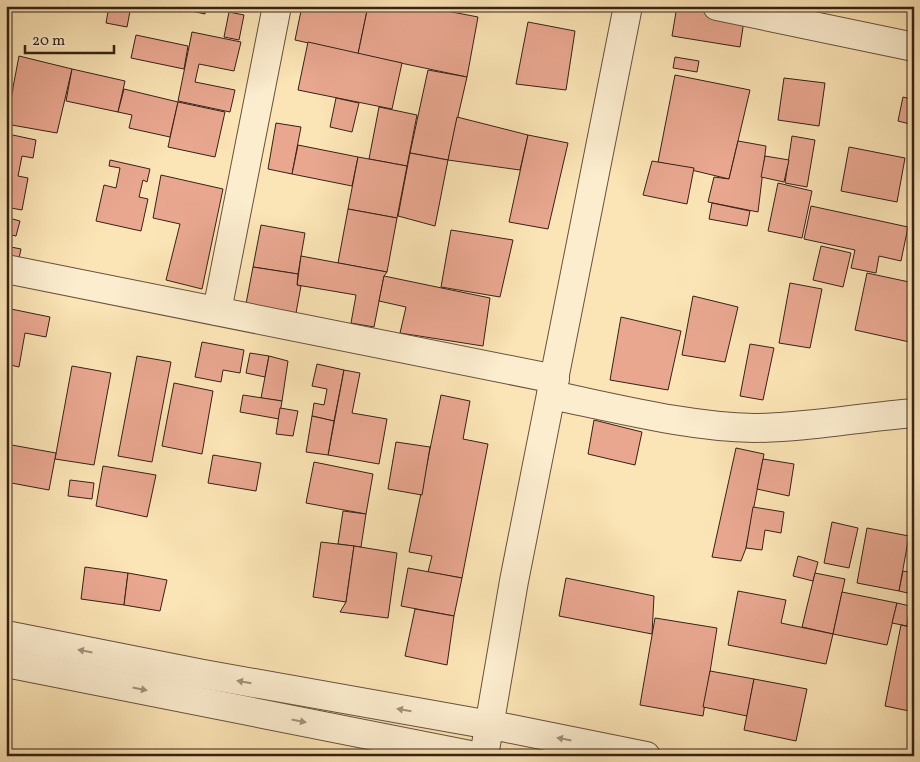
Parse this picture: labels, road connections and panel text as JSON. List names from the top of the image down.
{
  "scale_bar": "20 m"
}
